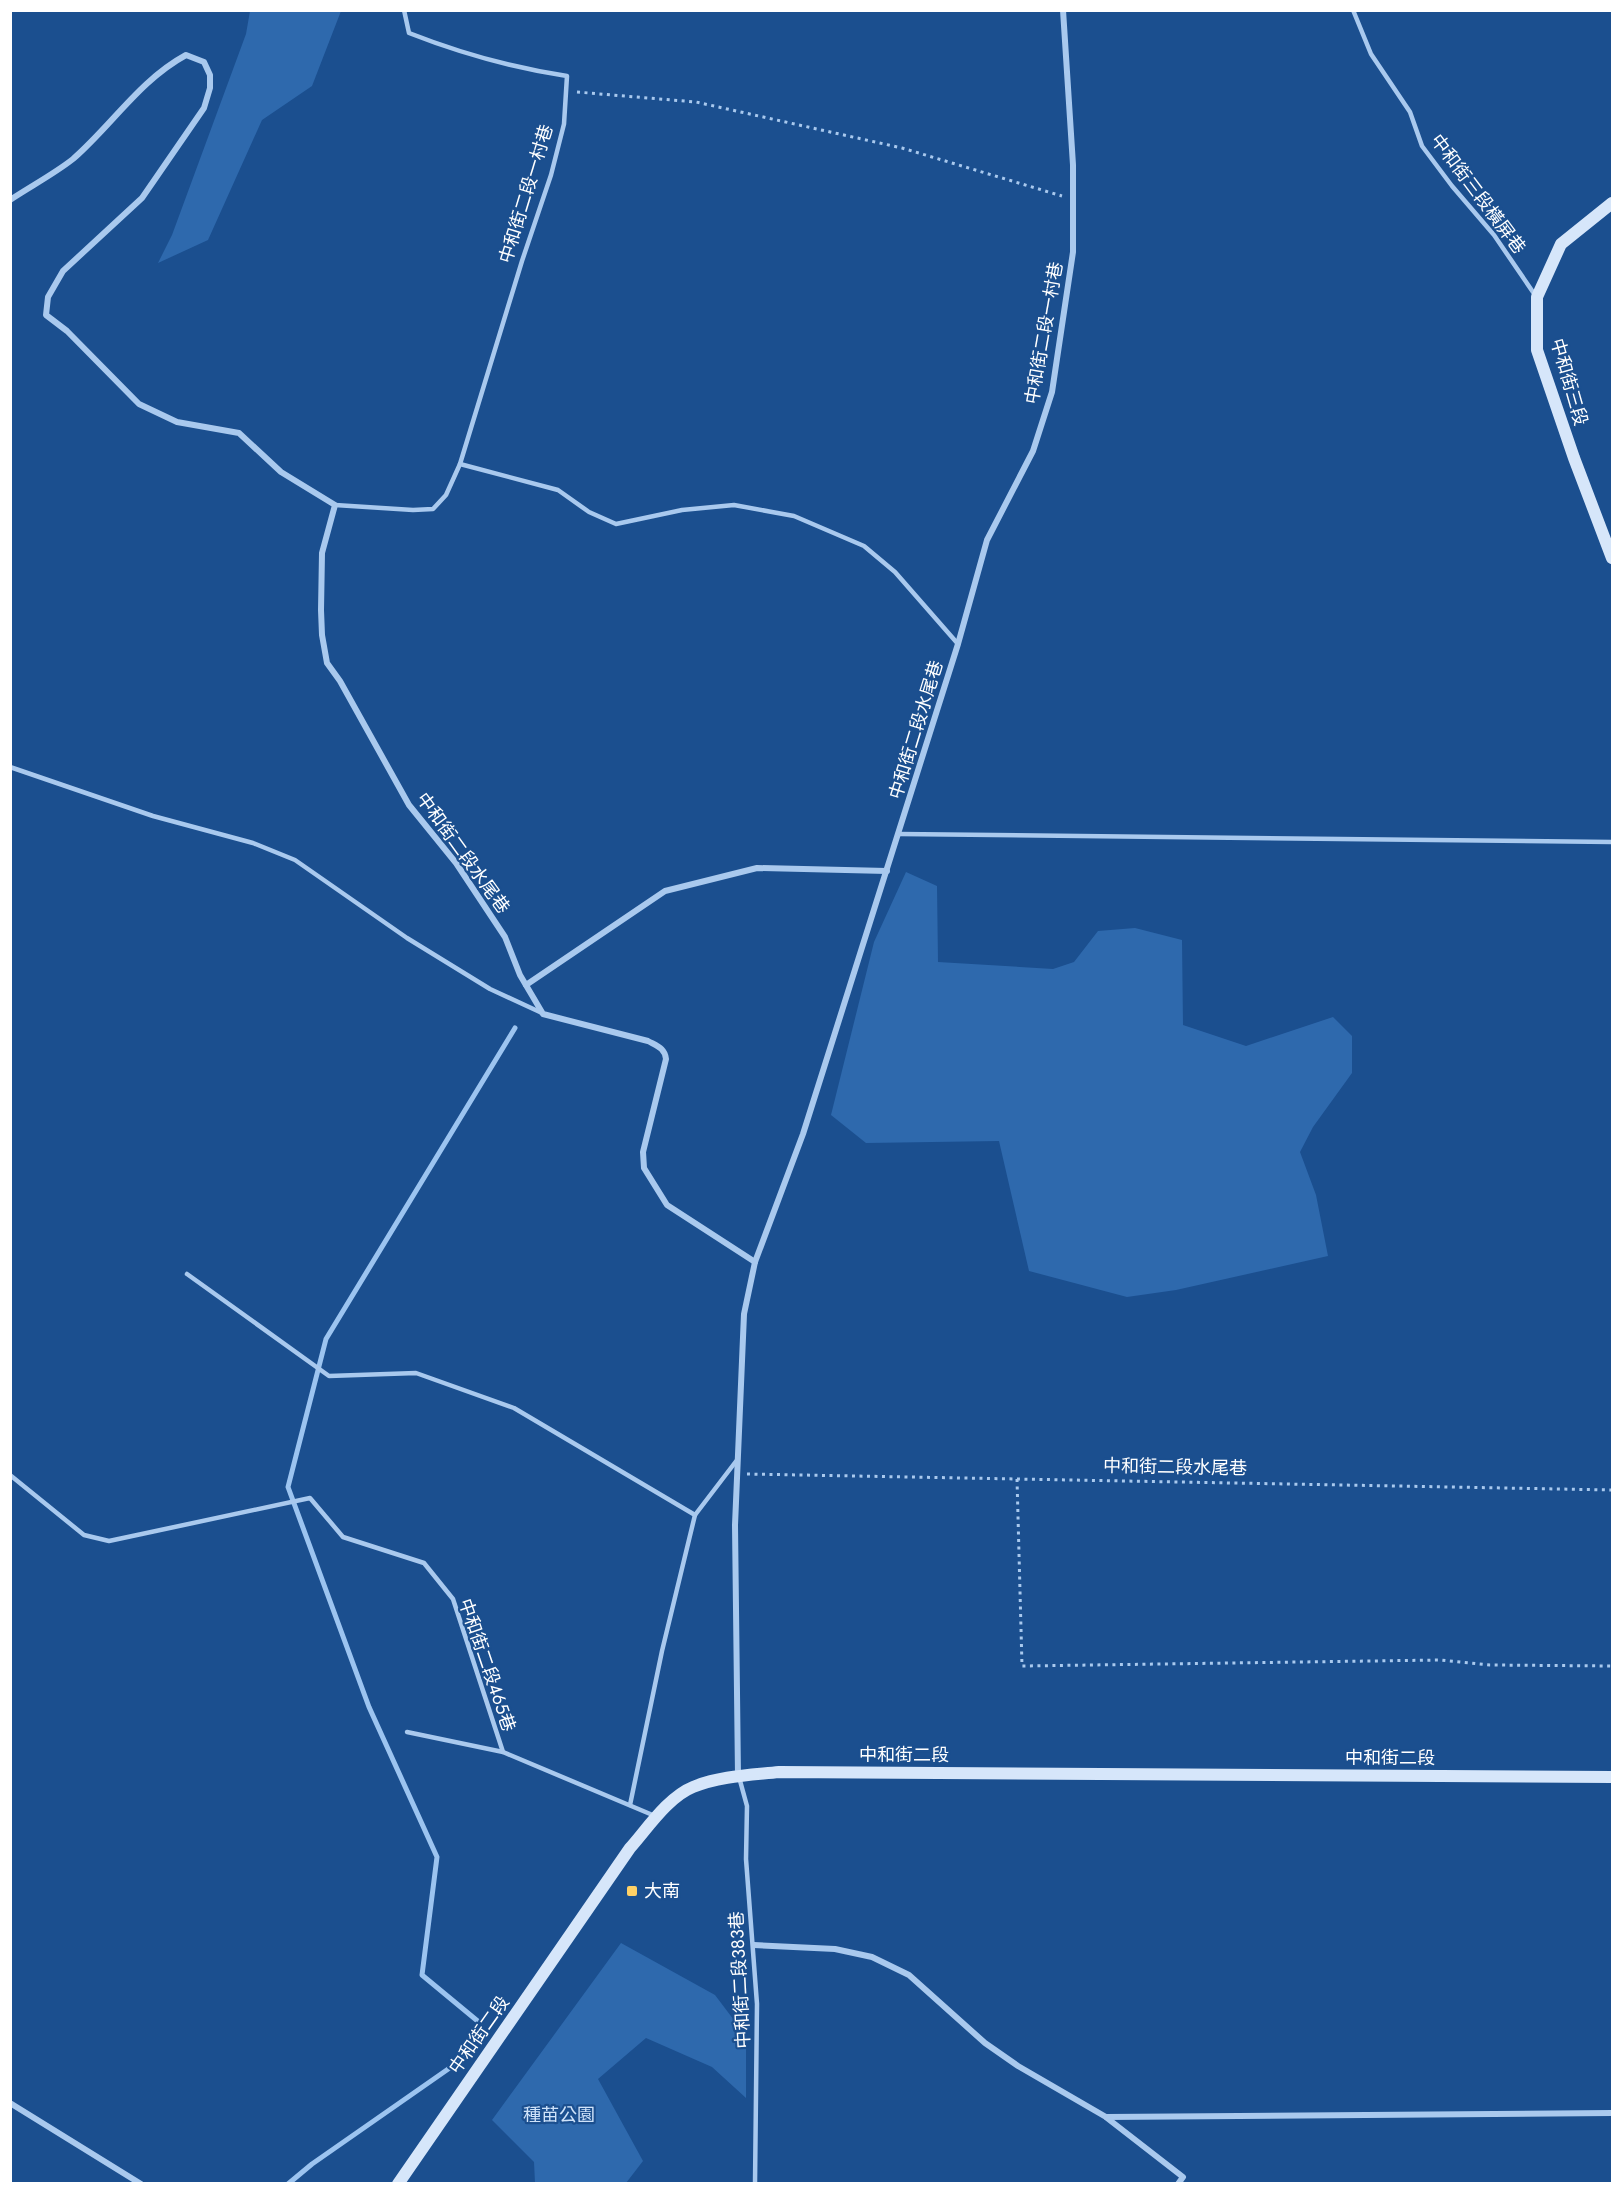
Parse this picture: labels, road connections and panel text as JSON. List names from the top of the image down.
{
  "streets": {
    "main road": ["中和街三段", "中和街二段"],
    "street": ["中和街二段一村巷", "中和街二段水尾巷"],
    "lane": ["中和街三段橫屏巷", "中和街二段465巷", "中和街二段383巷"]
  },
  "crossings": [
    ["中和街二段一村巷", "中和街二段水尾巷"],
    ["中和街三段橫屏巷", "中和街三段"],
    ["中和街二段水尾巷", "中和街二段"],
    ["中和街二段水尾巷", "中和街二段383巷"],
    ["中和街二段465巷", "中和街二段"],
    ["中和街二段", "中和街二段383巷"]
  ],
  "parks": ["種苗公園"],
  "places": {
    "transit": ["大南"]
  }
}
